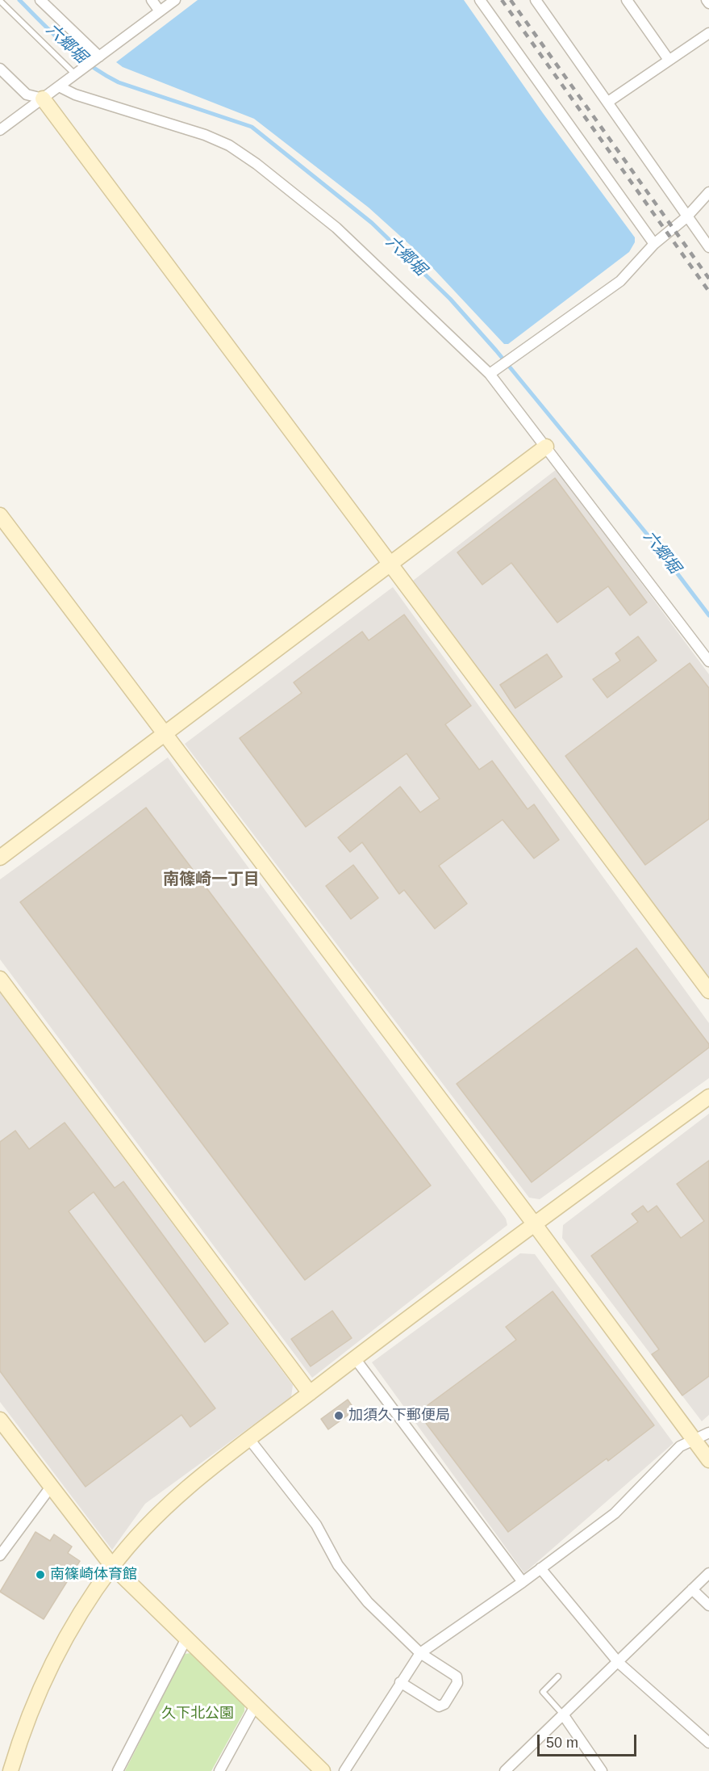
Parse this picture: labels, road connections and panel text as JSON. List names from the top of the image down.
{
  "districts": ["南篠崎一丁目"],
  "water": ["六郷堀"],
  "parks": ["久下北公園"],
  "places": ["加須久下郵便局", "南篠崎体育館"],
  "scale_bar": "50 m"
}
